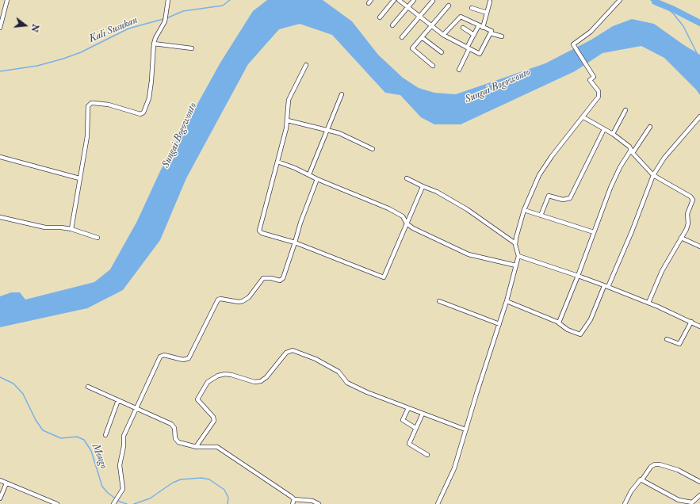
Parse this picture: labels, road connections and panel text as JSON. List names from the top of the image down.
{
  "water": ["Kali Susukan", "Sungai Bogowonto", "Mongo"],
  "north": "right"
}
